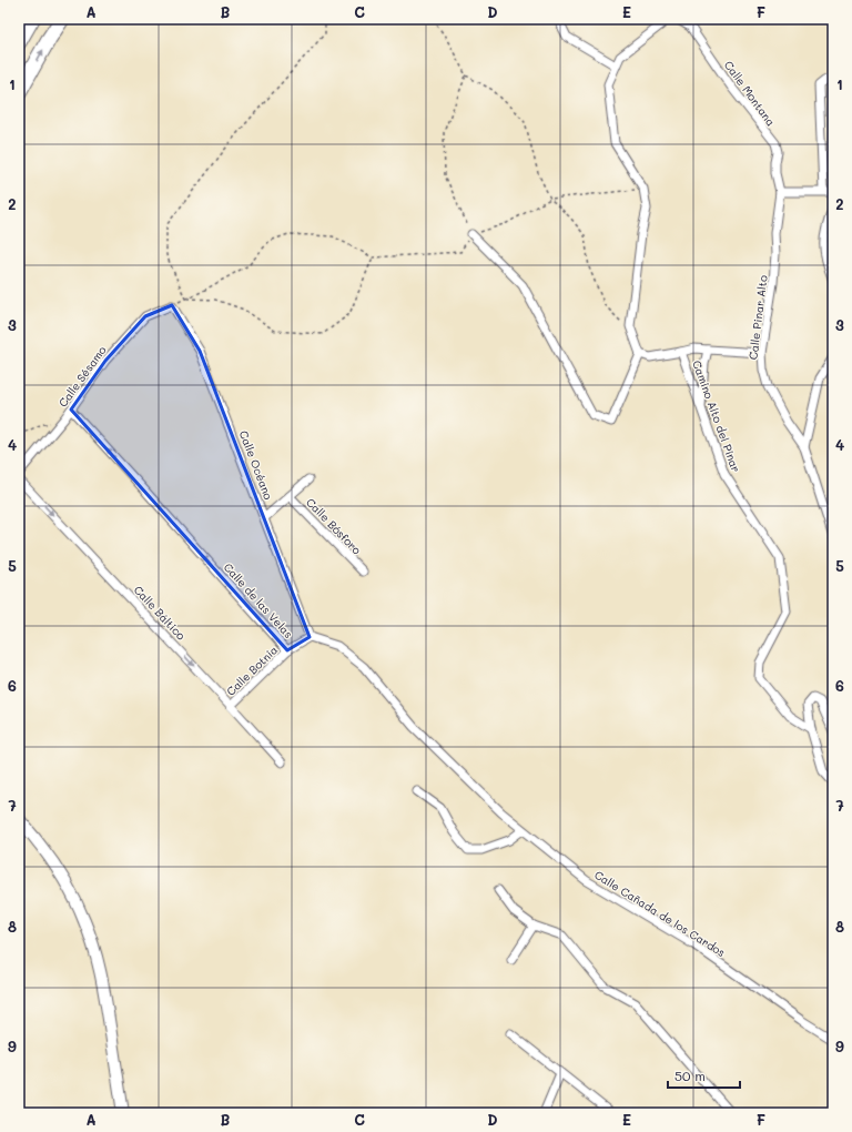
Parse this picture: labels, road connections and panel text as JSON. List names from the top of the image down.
{
  "streets": {
    "street": [
      "Calle Montana",
      "Calle Pinar Alto",
      "Calle Sésamo",
      "Camino Alto del Pinar",
      "Calle Océano",
      "Calle Bósforo",
      "Calle de las Velas",
      "Calle Báltico",
      "Calle Botnia",
      "Calle Cañada de los Cardos"
    ]
  },
  "crossings": [
    ["Calle Montana", "Calle Pinar Alto"],
    ["Calle Sésamo", "Calle Océano"],
    ["Calle Sésamo", "Calle de las Velas"],
    ["Calle Océano", "Calle de las Velas"],
    ["Calle de las Velas", "Calle Botnia"],
    ["Calle de las Velas", "Calle Cañada de los Cardos"],
    ["Calle Báltico", "Calle Botnia"]
  ],
  "one_way": ["Calle de las Velas", "Calle Báltico"],
  "scale_bar": "50 m",
  "grid": {
    "columns": [
      "A",
      "B",
      "C",
      "D",
      "E",
      "F"
    ],
    "rows": [
      "1",
      "2",
      "3",
      "4",
      "5",
      "6",
      "7",
      "8",
      "9"
    ]
  }
}
